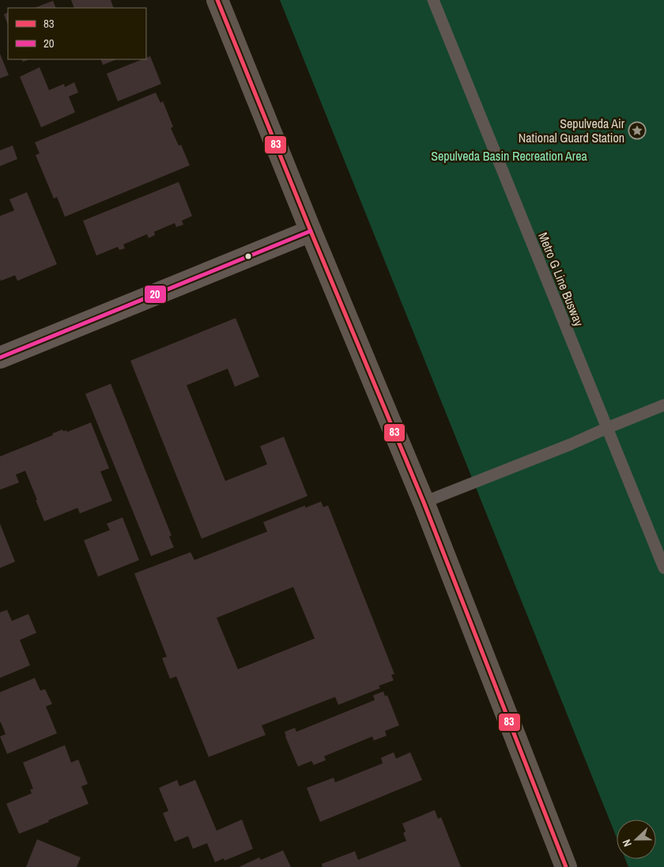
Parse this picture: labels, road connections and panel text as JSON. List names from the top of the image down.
{
  "streets": {
    "lane": ["Metro G Line Busway"]
  },
  "parks": ["Sepulveda Basin Recreation Area"],
  "places": {
    "place": ["Sepulveda Air National Guard Station"]
  },
  "lines": ["transit line 83", "transit line 20"],
  "legend": ["83", "20"],
  "north": "left"
}
